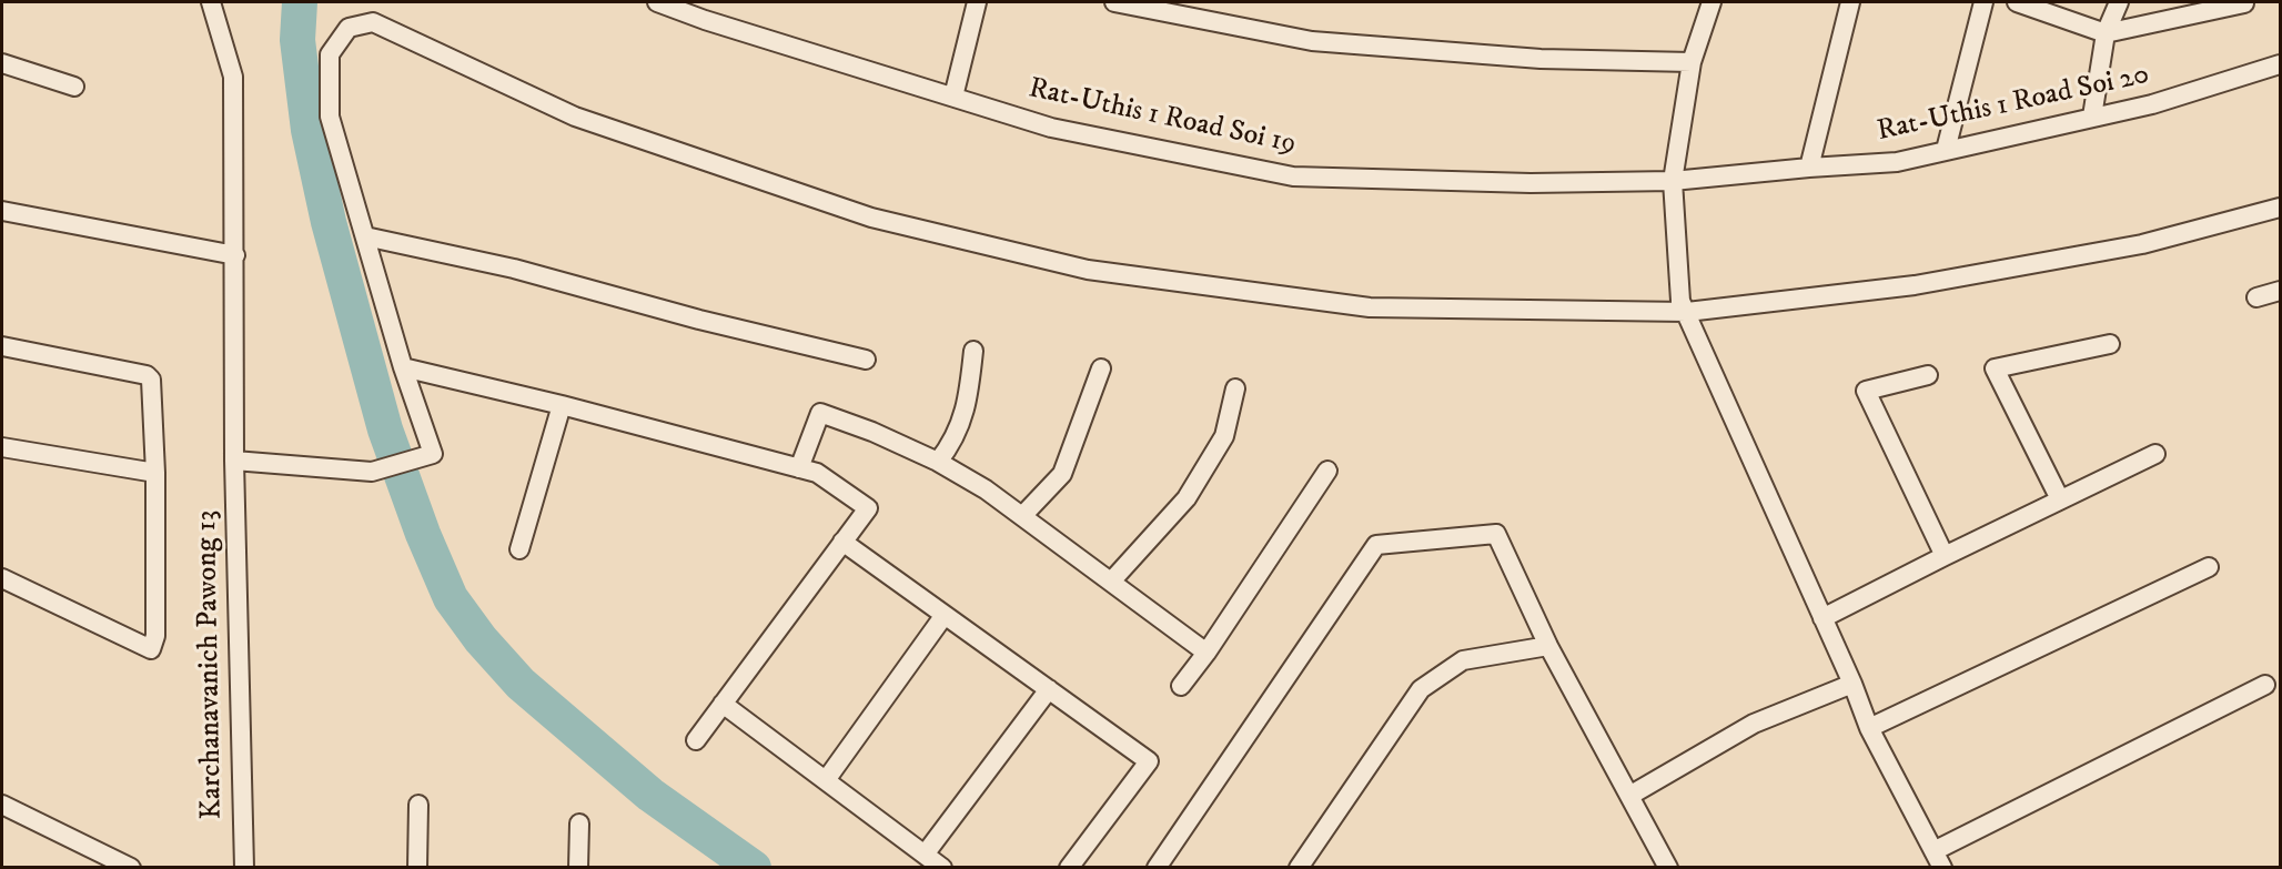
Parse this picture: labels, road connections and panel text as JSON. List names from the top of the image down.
{
  "streets": {
    "street": ["Rat-Uthis 1 Road Soi 20", "Rat-Uthis 1 Road Soi 19", "Karchanavanich Pawong 13"]
  },
  "crossings": [
    ["Rat-Uthis 1 Road Soi 20", "Rat-Uthis 1 Road Soi 19"]
  ]
}
